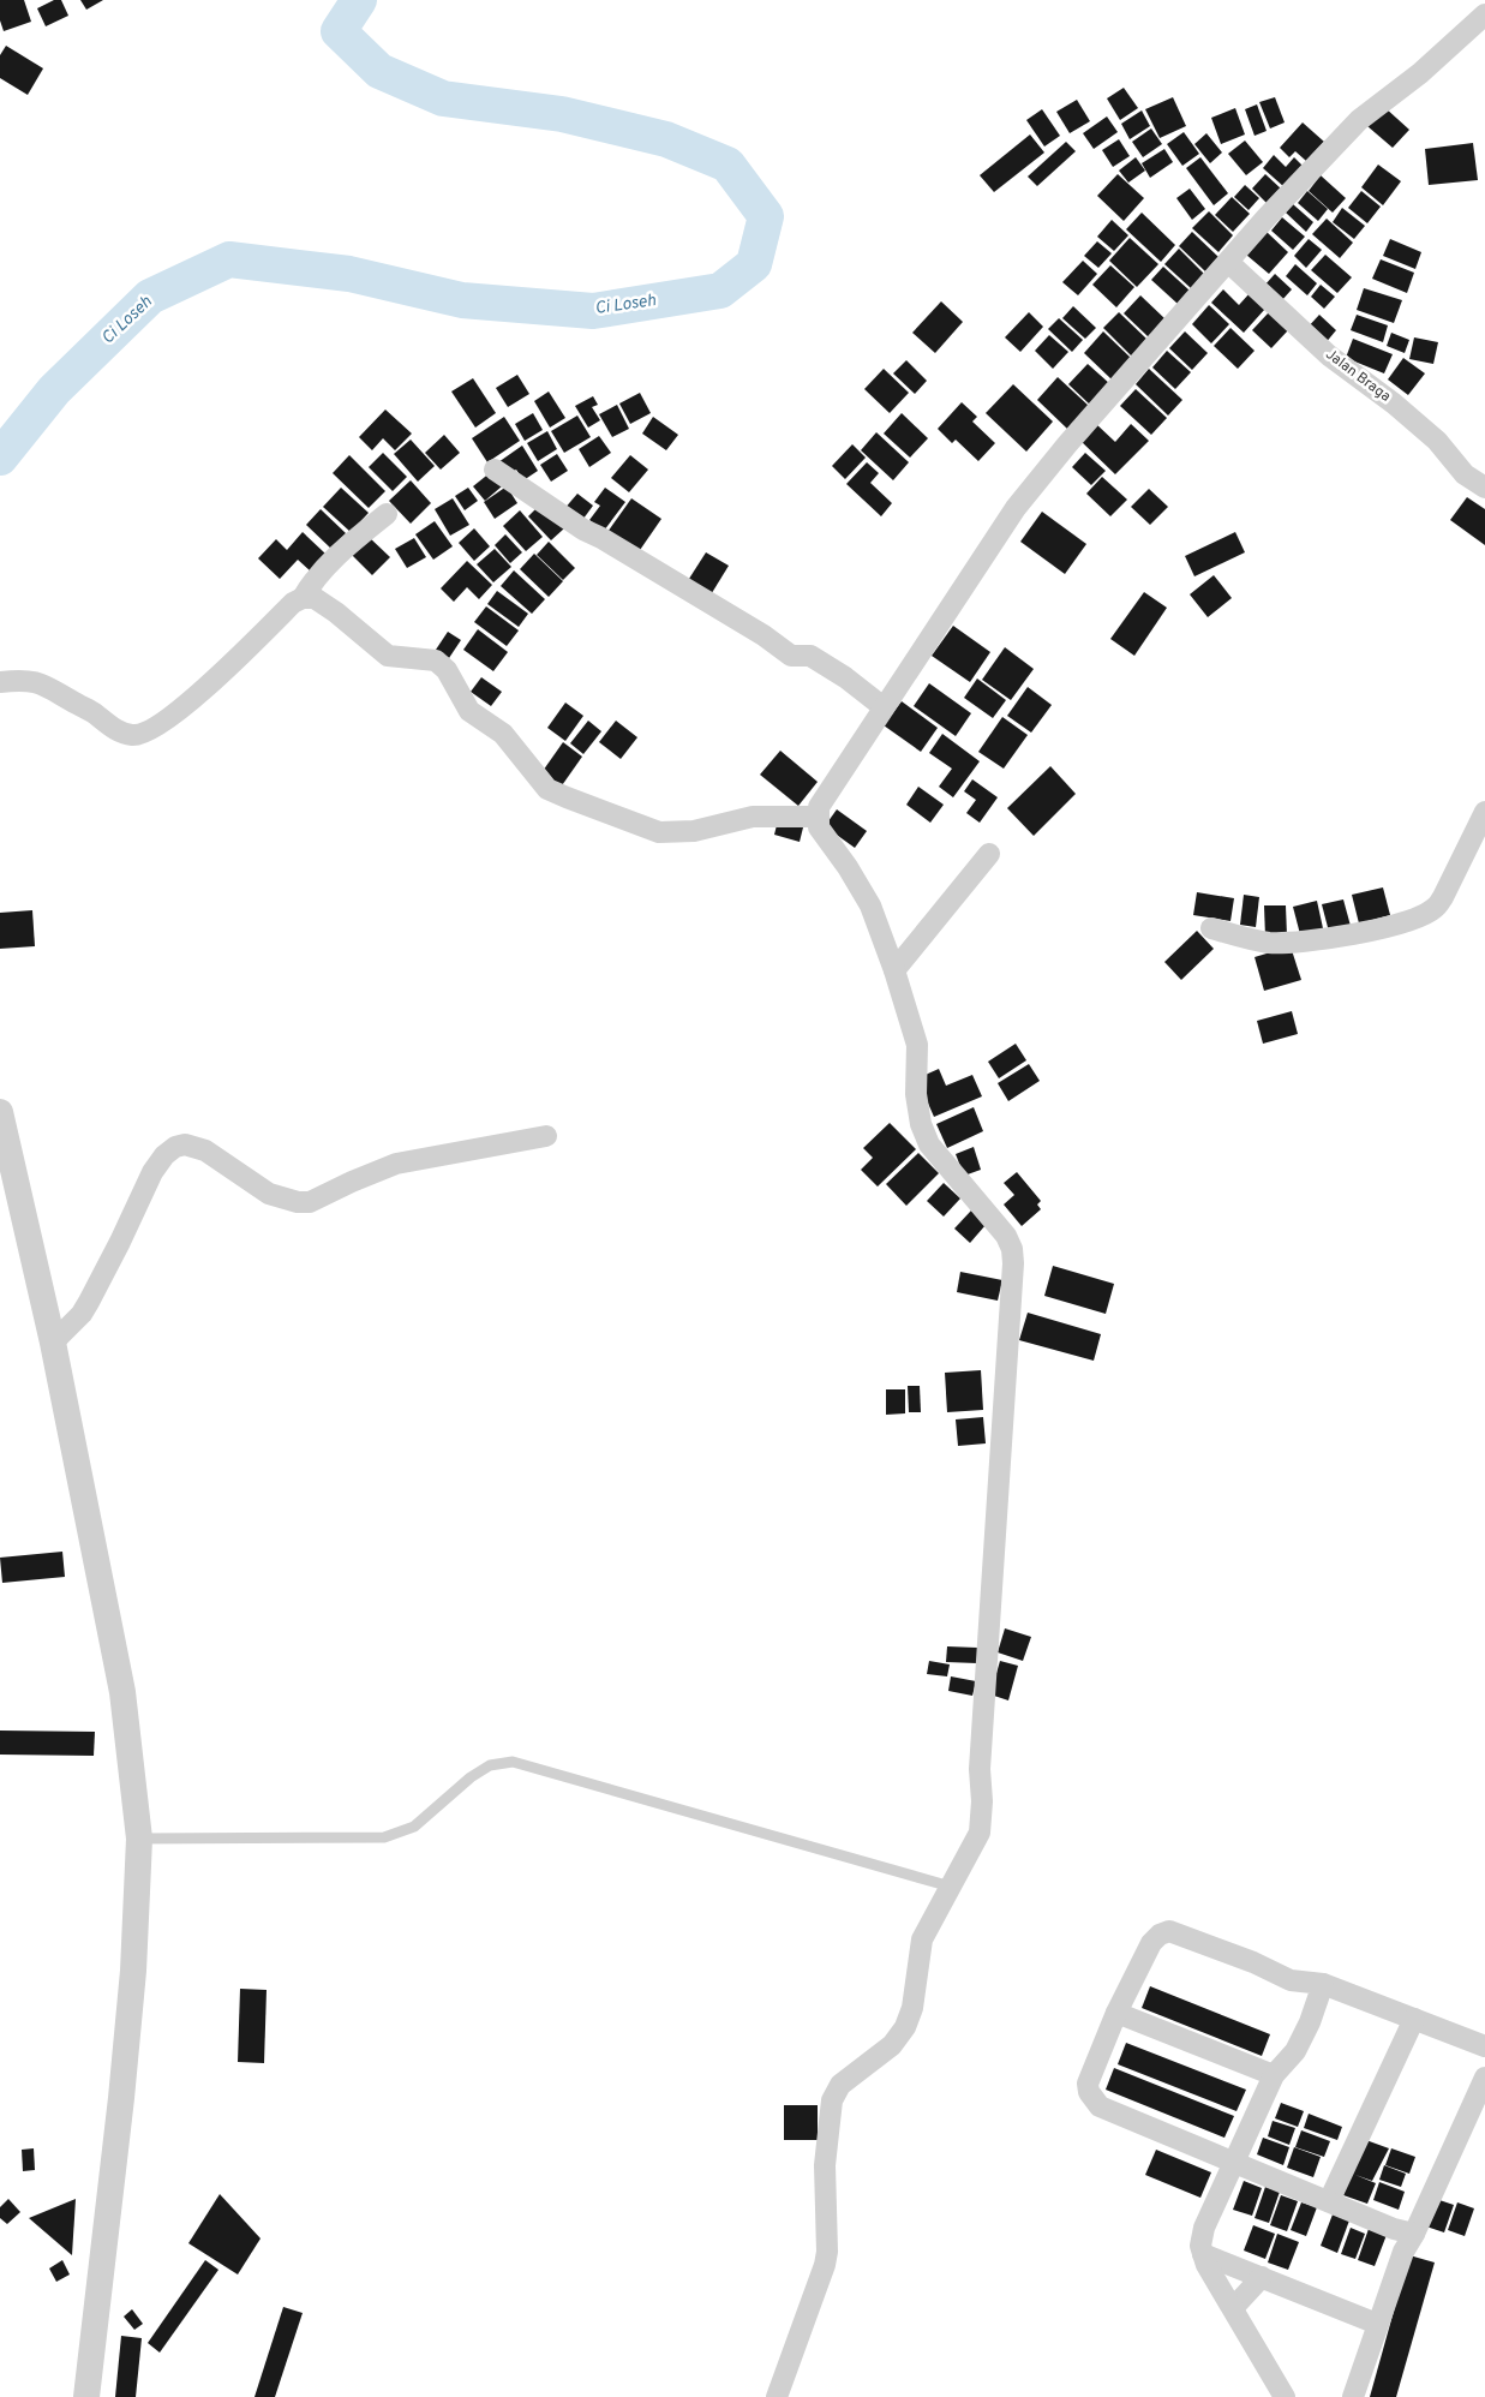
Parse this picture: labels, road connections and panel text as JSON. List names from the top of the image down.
{
  "streets": {
    "street": ["Jalan Braga"]
  },
  "water": ["Ci Loseh"]
}
